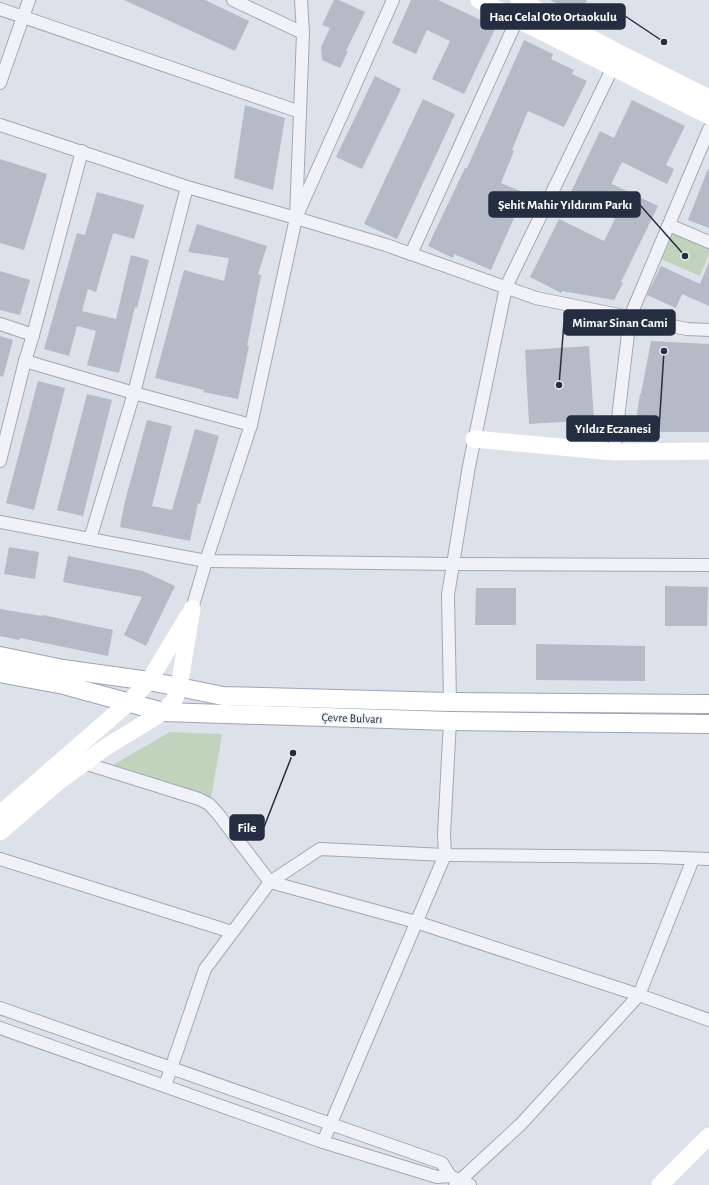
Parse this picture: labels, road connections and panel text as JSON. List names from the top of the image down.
{
  "streets": {
    "main road": ["Çevre Bulvarı"]
  },
  "places": [
    "Hacı Celal Oto Ortaokulu",
    "Şehit Mahir Yıldırım Parkı",
    "Yıldız Eczanesi",
    "Mimar Sinan Cami",
    "File"
  ]
}
